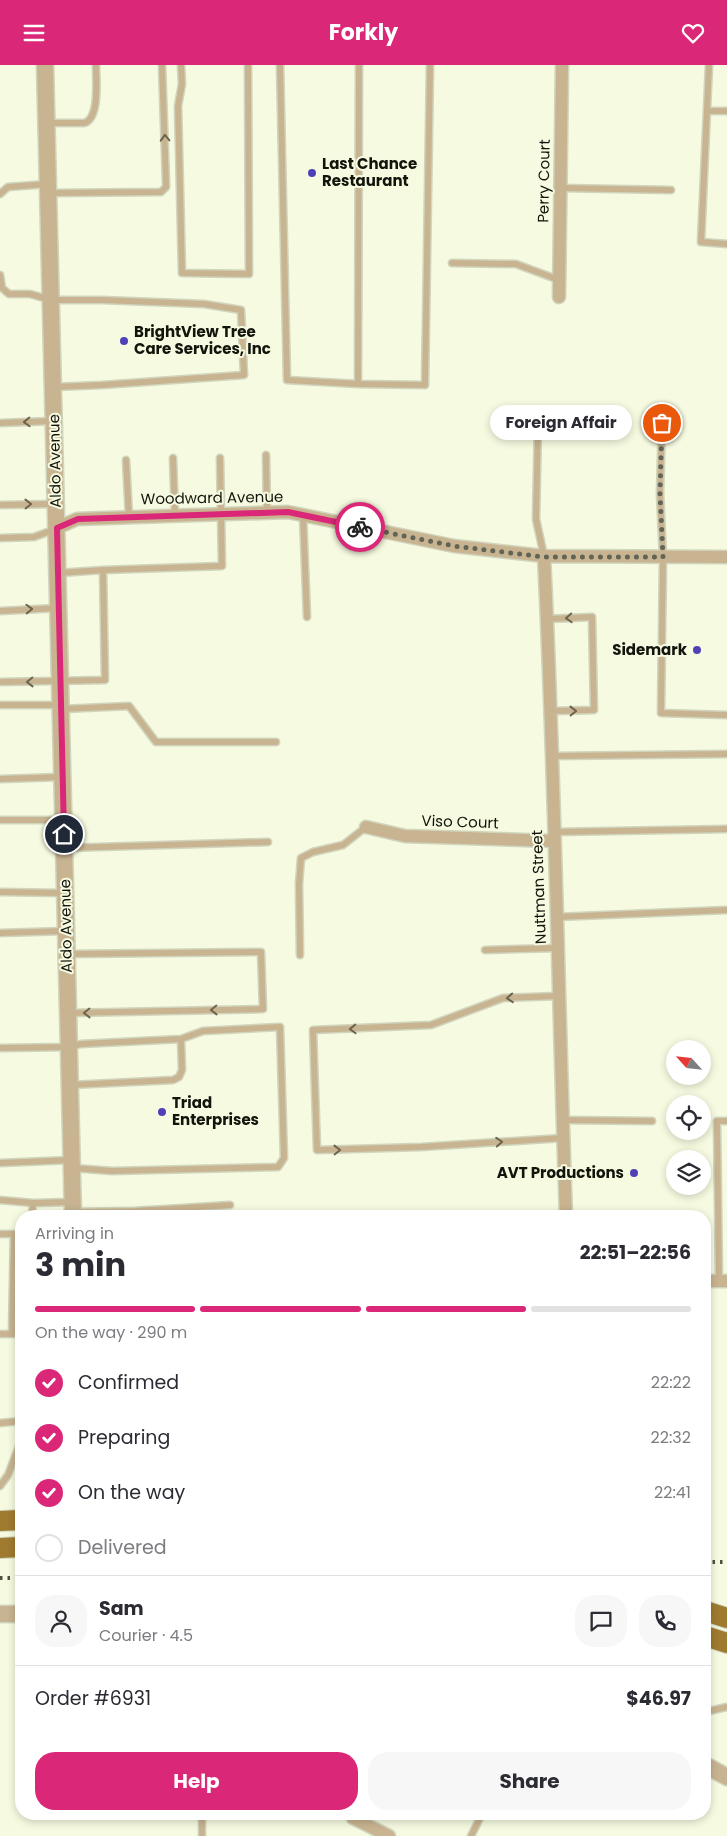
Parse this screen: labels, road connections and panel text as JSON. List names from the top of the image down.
{
  "streets": {
    "street": [
      "Perry Court",
      "Aldo Avenue",
      "Woodward Avenue",
      "Viso Court",
      "Nuttman Street"
    ]
  },
  "crossings": [
    ["Aldo Avenue", "Woodward Avenue"],
    ["Woodward Avenue", "Nuttman Street"],
    ["Viso Court", "Nuttman Street"]
  ],
  "places": [
    "Last Chance Restaurant",
    "BrightView Tree Care Services, Inc",
    "Foreign Affair",
    "Sidemark",
    "Triad Enterprises",
    "AVT Productions"
  ],
  "north": "top left",
  "page": {
    "header": "Forkly",
    "bubble": "Foreign Affair",
    "heading": ["3 min", "Arriving in", "22:51–22:56"],
    "panel": [
      "Sam",
      "Courier · 4.5",
      "Order #6931",
      "$46.97"
    ],
    "bar": "On the way · 290 m",
    "list": [
      ["Confirmed", "22:22"],
      ["Preparing", "22:32"],
      ["On the way", "22:41"],
      "Delivered"
    ],
    "buttons": ["Help", "Share"]
  }
}
